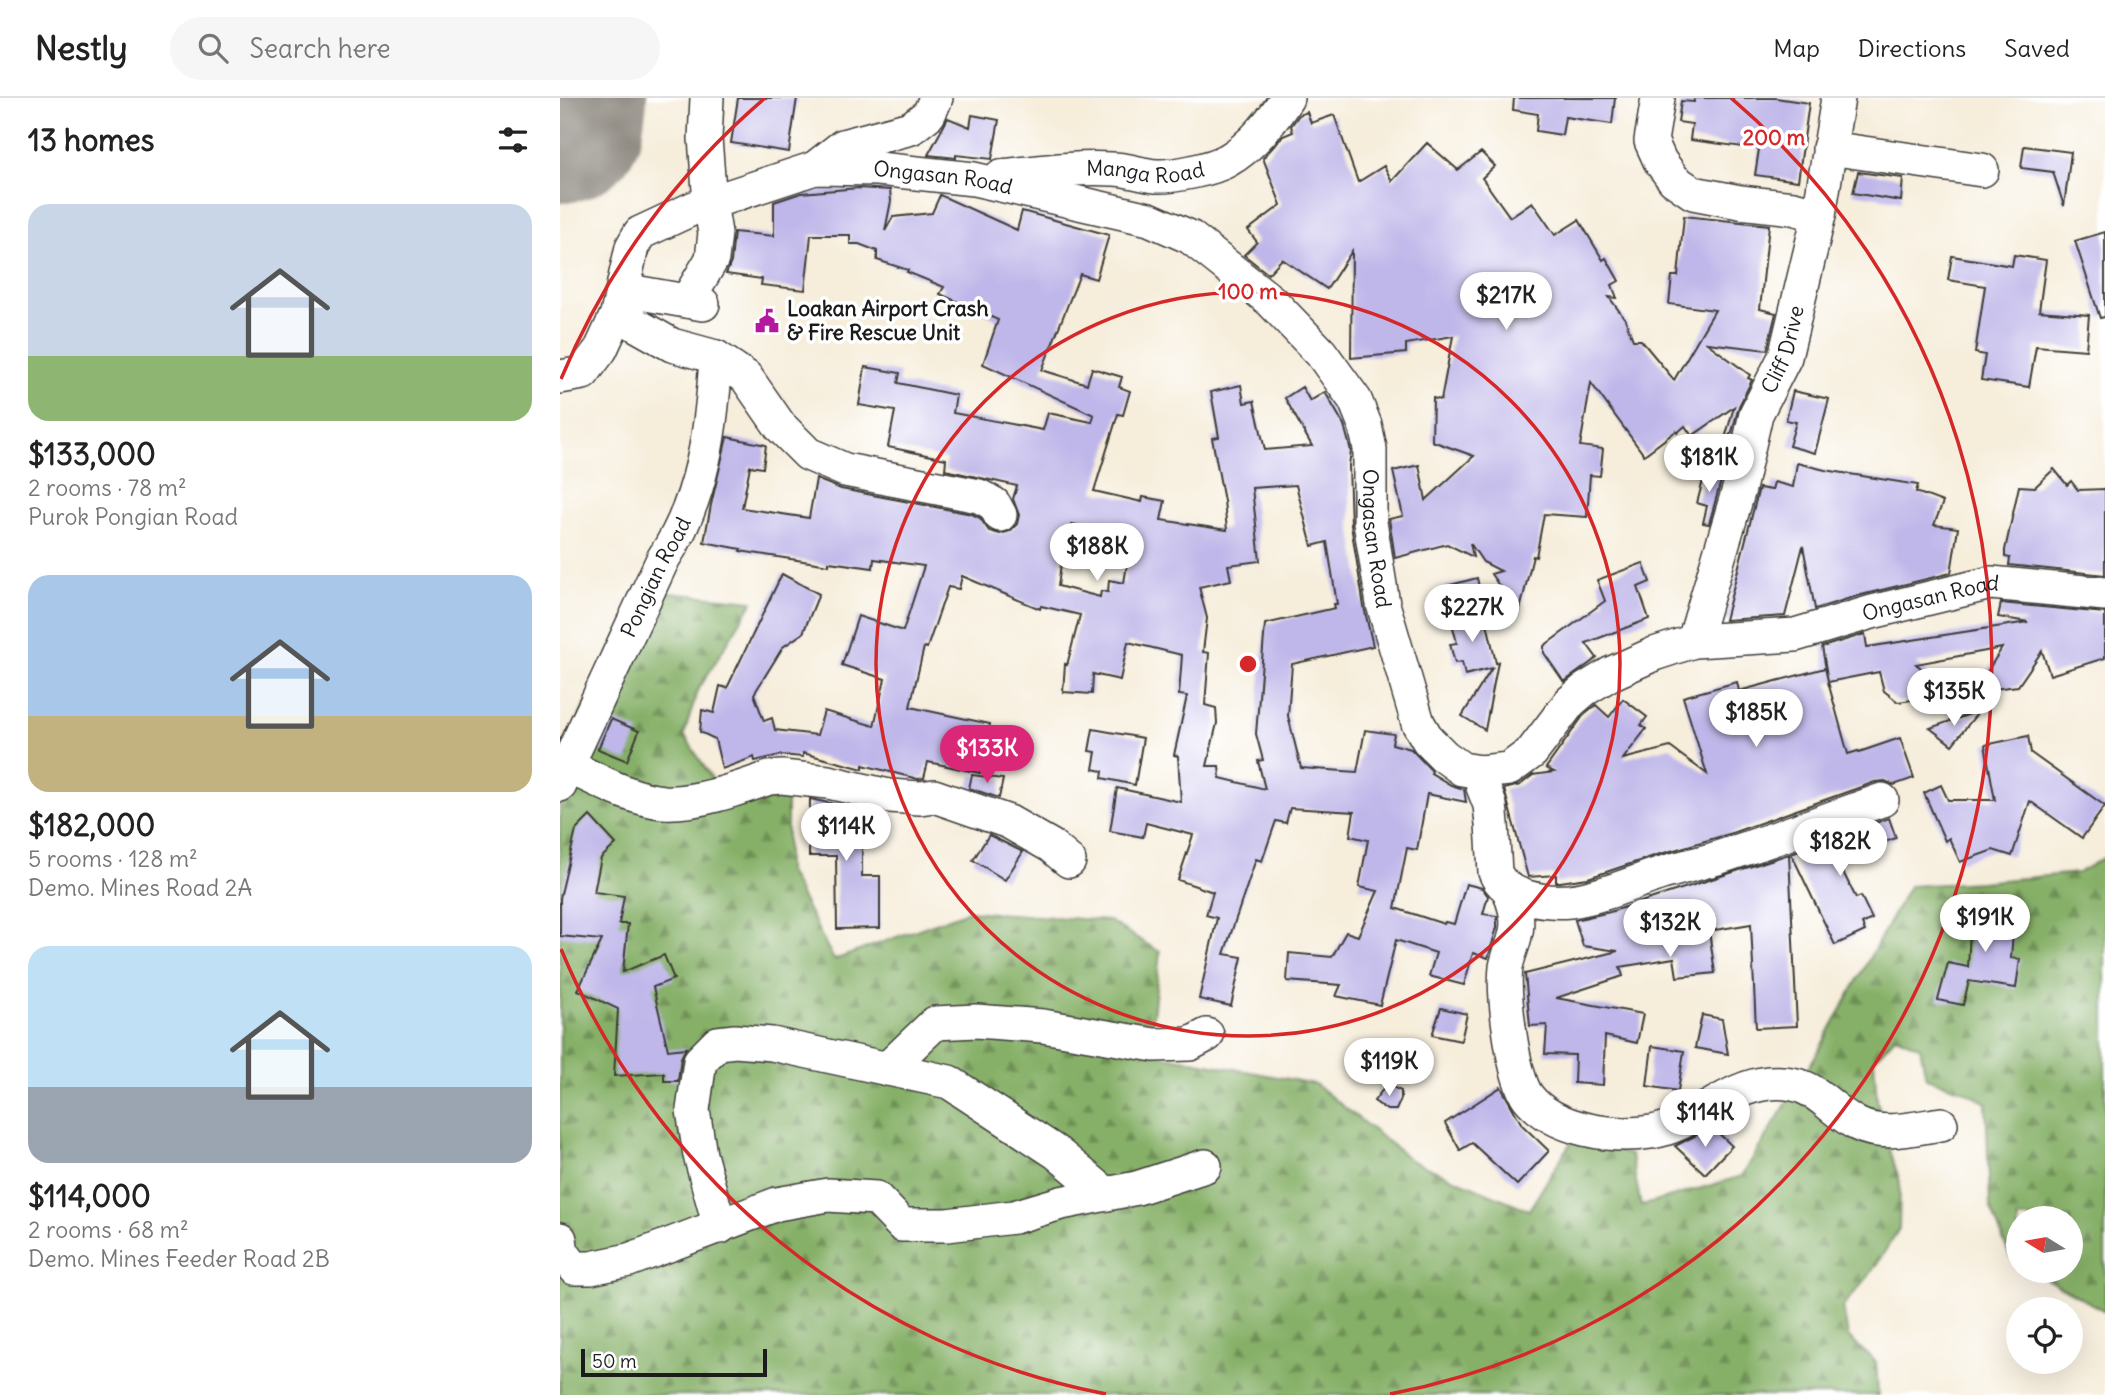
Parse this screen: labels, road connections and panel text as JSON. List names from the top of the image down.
{
  "streets": {
    "street": [
      "Manga Road",
      "Ongasan Road",
      "Cliff Drive",
      "Pongian Road"
    ]
  },
  "crossings": [
    ["Manga Road", "Ongasan Road"],
    ["Ongasan Road", "Cliff Drive"]
  ],
  "places": {
    "public building": ["Loakan Airport Crash & Fire Rescue Unit"]
  },
  "scale_bar": "50 m",
  "north": "left",
  "page": {
    "header": "Nestly",
    "search": "Search here",
    "nav": ["Map", "Directions", "Saved"],
    "heading": "13 homes",
    "list": [
      {
        "name": "$133,000",
        "note": "2 rooms · 78 m² · Purok Pongian Road"
      },
      {
        "name": "$182,000",
        "note": "5 rooms · 128 m² · Demo. Mines Road 2A"
      },
      {
        "name": "$114,000",
        "note": "2 rooms · 68 m² · Demo. Mines Feeder Road 2B"
      }
    ],
    "price": [
      "$217K",
      "$181K",
      "$188K",
      "$227K",
      "$135K",
      "$185K",
      "$133K",
      "$114K",
      "$182K",
      "$191K",
      "$132K",
      "$119K",
      "$114K"
    ],
    "scale": "50 m"
  },
  "rings": ["200 m", "100 m"]
}
